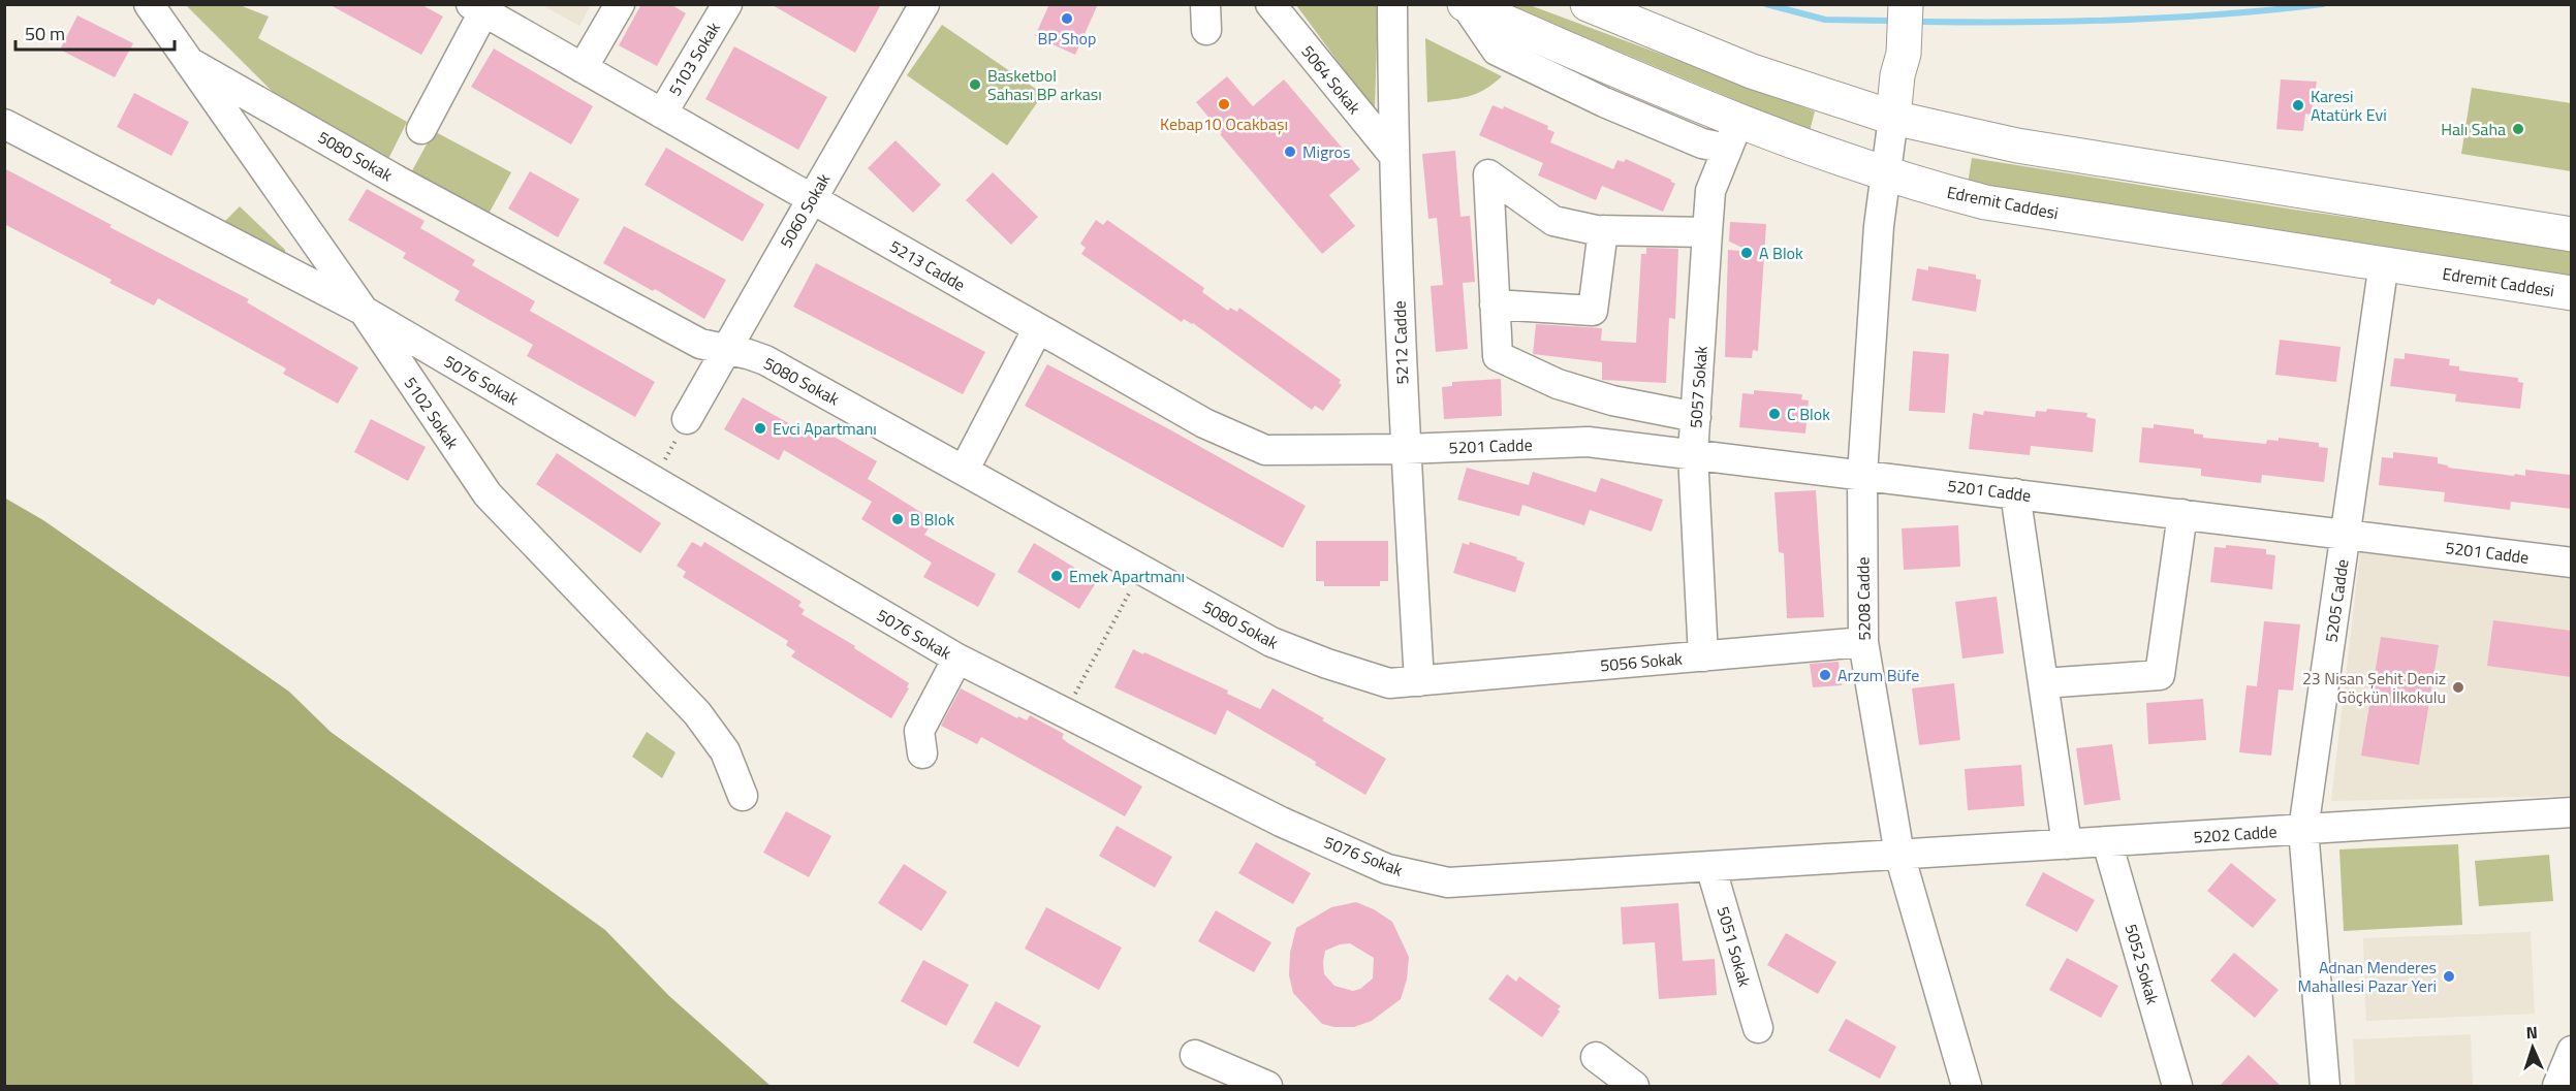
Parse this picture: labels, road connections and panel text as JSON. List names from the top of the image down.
{
  "streets": {
    "main road": ["Edremit Caddesi"],
    "street": [
      "5103 Sokak",
      "5064 Sokak",
      "5080 Sokak",
      "5060 Sokak",
      "5213 Cadde",
      "5212 Cadde",
      "5076 Sokak",
      "5057 Sokak",
      "5102 Sokak",
      "5201 Cadde",
      "5208 Cadde",
      "5205 Cadde",
      "5056 Sokak",
      "5202 Cadde",
      "5051 Sokak",
      "5052 Sokak"
    ]
  },
  "crossings": [
    ["5103 Sokak", "5213 Cadde"],
    ["5064 Sokak", "5212 Cadde"],
    ["5080 Sokak", "5060 Sokak"],
    ["5080 Sokak", "5212 Cadde"],
    ["5080 Sokak", "5102 Sokak"],
    ["5080 Sokak", "5056 Sokak"],
    ["Edremit Caddesi", "5057 Sokak"],
    ["Edremit Caddesi", "5208 Cadde"],
    ["Edremit Caddesi", "5205 Cadde"],
    ["5060 Sokak", "5213 Cadde"],
    ["5213 Cadde", "5212 Cadde"],
    ["5213 Cadde", "5201 Cadde"],
    ["5212 Cadde", "5201 Cadde"],
    ["5212 Cadde", "5056 Sokak"],
    ["5076 Sokak", "5102 Sokak"],
    ["5076 Sokak", "5208 Cadde"],
    ["5076 Sokak", "5202 Cadde"],
    ["5076 Sokak", "5051 Sokak"],
    ["5057 Sokak", "5201 Cadde"],
    ["5057 Sokak", "5056 Sokak"],
    ["5201 Cadde", "5208 Cadde"],
    ["5201 Cadde", "5205 Cadde"],
    ["5208 Cadde", "5056 Sokak"],
    ["5208 Cadde", "5202 Cadde"],
    ["5205 Cadde", "5202 Cadde"],
    ["5202 Cadde", "5052 Sokak"]
  ],
  "places": [
    "BP Shop",
    "Basketbol Sahası BP arkası",
    "Kebap10 Ocakbaşı",
    "Karesi Atatürk Evi",
    "Halı Saha",
    "Migros",
    "A Blok",
    "C Blok",
    "Evci Apartmanı",
    "B Blok",
    "Emek Apartmanı",
    "Arzum Büfe",
    "23 Nisan Şehit Deniz Göçkün İlkokulu",
    "Adnan Menderes Mahallesi Pazar Yeri"
  ],
  "scale_bar": "50 m",
  "north": "top"
}
